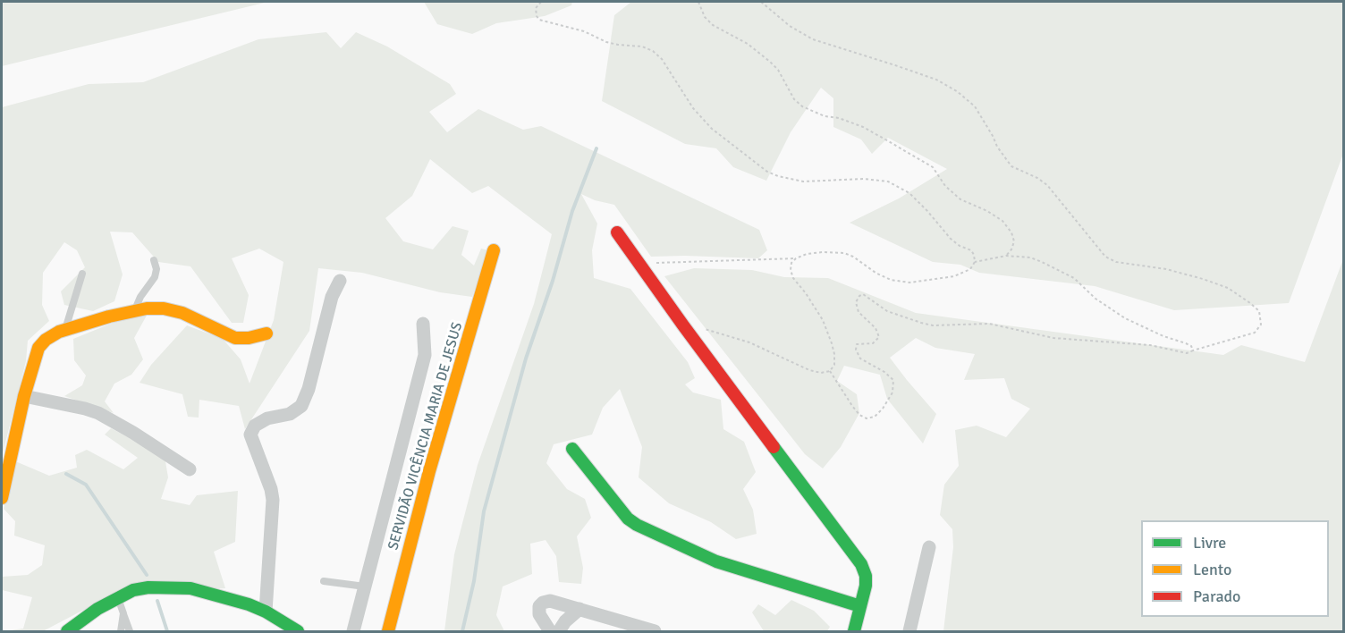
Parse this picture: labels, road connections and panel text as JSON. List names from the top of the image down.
{
  "streets": {
    "street": ["SERVIDÃO VICÊNCIA MARIA DE JESUS"]
  },
  "legend": ["Livre", "Lento", "Parado"]
}
